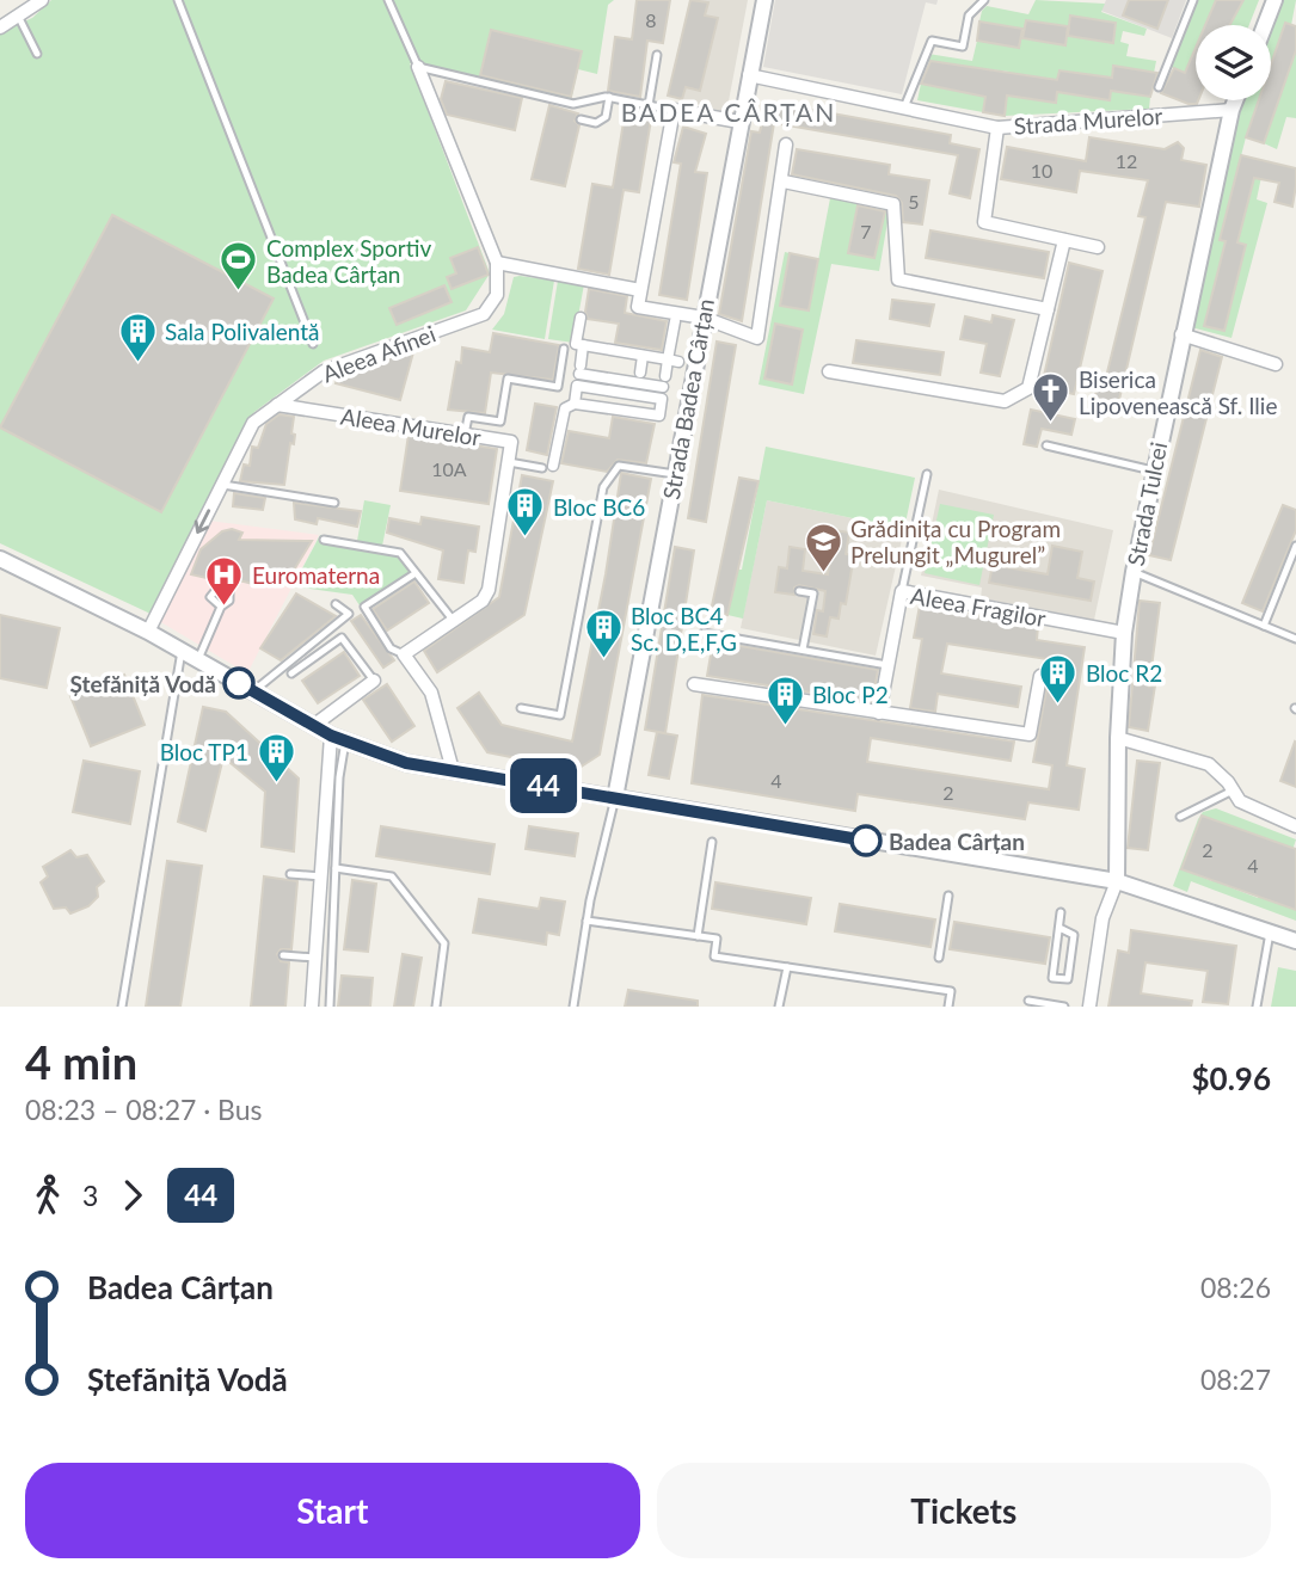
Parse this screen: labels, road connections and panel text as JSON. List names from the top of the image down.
{
  "streets": {
    "street": [
      "Strada Murelor",
      "Aleea Afinei",
      "Strada Badea Cârțan",
      "Aleea Murelor",
      "Strada Tulcei",
      "Aleea Fragilor"
    ]
  },
  "crossings": [
    ["Strada Murelor", "Strada Badea Cârțan"],
    ["Strada Murelor", "Strada Tulcei"],
    ["Aleea Afinei", "Aleea Murelor"],
    ["Strada Tulcei", "Aleea Fragilor"]
  ],
  "districts": ["BADEA CÂRȚAN"],
  "places": {
    "sports": ["Complex Sportiv Badea Cârțan"],
    "building": [
      "Sala Polivalentă",
      "Bloc BC6",
      "Bloc BC4 Sc. D,E,F,G",
      "Bloc R2",
      "Bloc P2",
      "Bloc TP1"
    ],
    "church": ["Biserica Lipovenească Sf. Ilie"],
    "school or university": ["Grădinița cu Program Prelungit „Mugurel”"],
    "hospital": ["Euromaterna"],
    "other": ["Ștefăniță Vodă", "Badea Cârțan"]
  },
  "lines": ["bus line 44"],
  "house_numbers": [
    "8",
    "12",
    "10",
    "5",
    "7",
    "10A",
    "4",
    "2",
    "2",
    "4"
  ],
  "page": {
    "on_map": "44",
    "heading": ["4 min", "08:23 – 08:27 · Bus", "$0.96"],
    "legs": ["3", "44"],
    "list": [
      {
        "name": "Badea Cârțan",
        "value": "08:26"
      },
      {
        "name": "Ștefăniță Vodă",
        "value": "08:27"
      }
    ],
    "buttons": ["Start", "Tickets"]
  }
}
